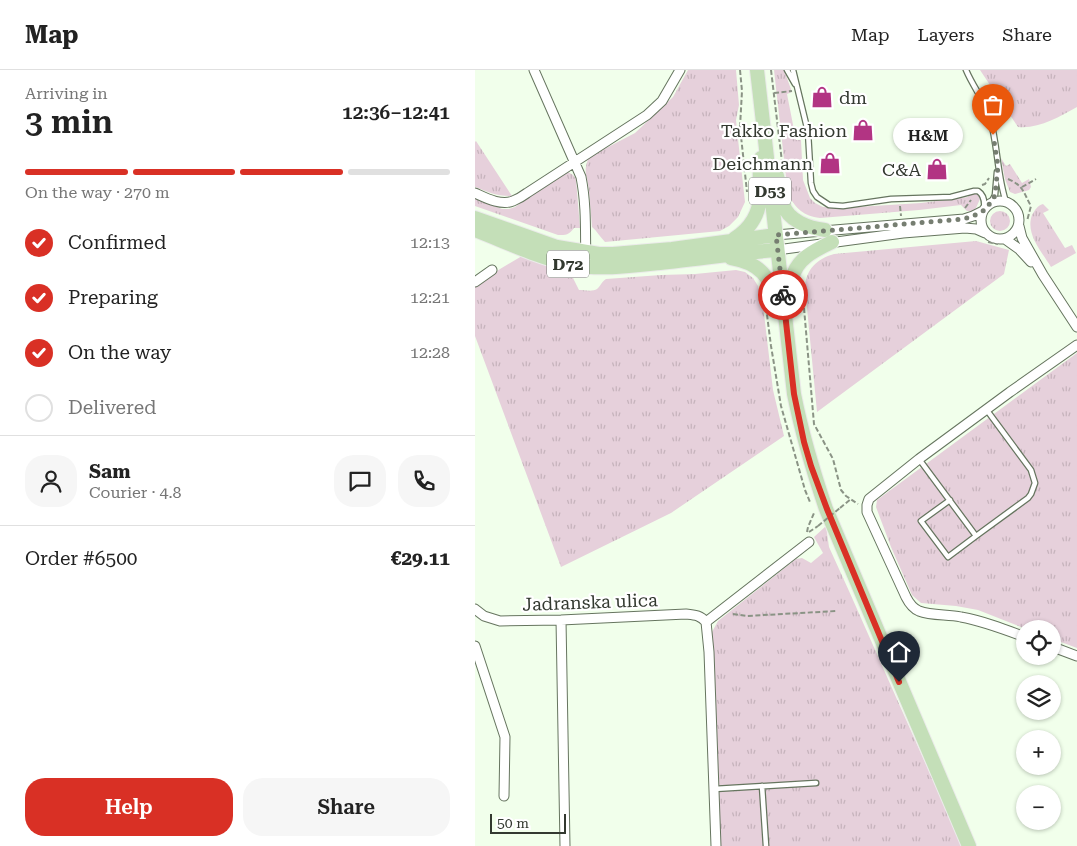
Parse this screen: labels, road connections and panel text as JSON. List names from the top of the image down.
{
  "streets": {
    "main road": ["D53", "D72"],
    "street": ["Jadranska ulica"]
  },
  "crossings": [
    ["D53", "D72"]
  ],
  "places": {
    "shop": [
      "dm",
      "Takko Fashion",
      "Deichmann",
      "C&A"
    ],
    "other": ["H&M"]
  },
  "scale_bar": "50 m",
  "page": {
    "header": "Map",
    "nav": ["Map", "Layers", "Share"],
    "heading": ["3 min", "Arriving in", "12:36–12:41"],
    "panel": [
      "Sam",
      "Courier · 4.8",
      "Order #6500",
      "€29.11"
    ],
    "bubble": "H&M",
    "bar": "On the way · 270 m",
    "list": [
      ["Confirmed", "12:13"],
      ["Preparing", "12:21"],
      ["On the way", "12:28"],
      "Delivered"
    ],
    "map_buttons": ["+", "−"],
    "buttons": ["Help", "Share"],
    "scale": "50 m"
  }
}
